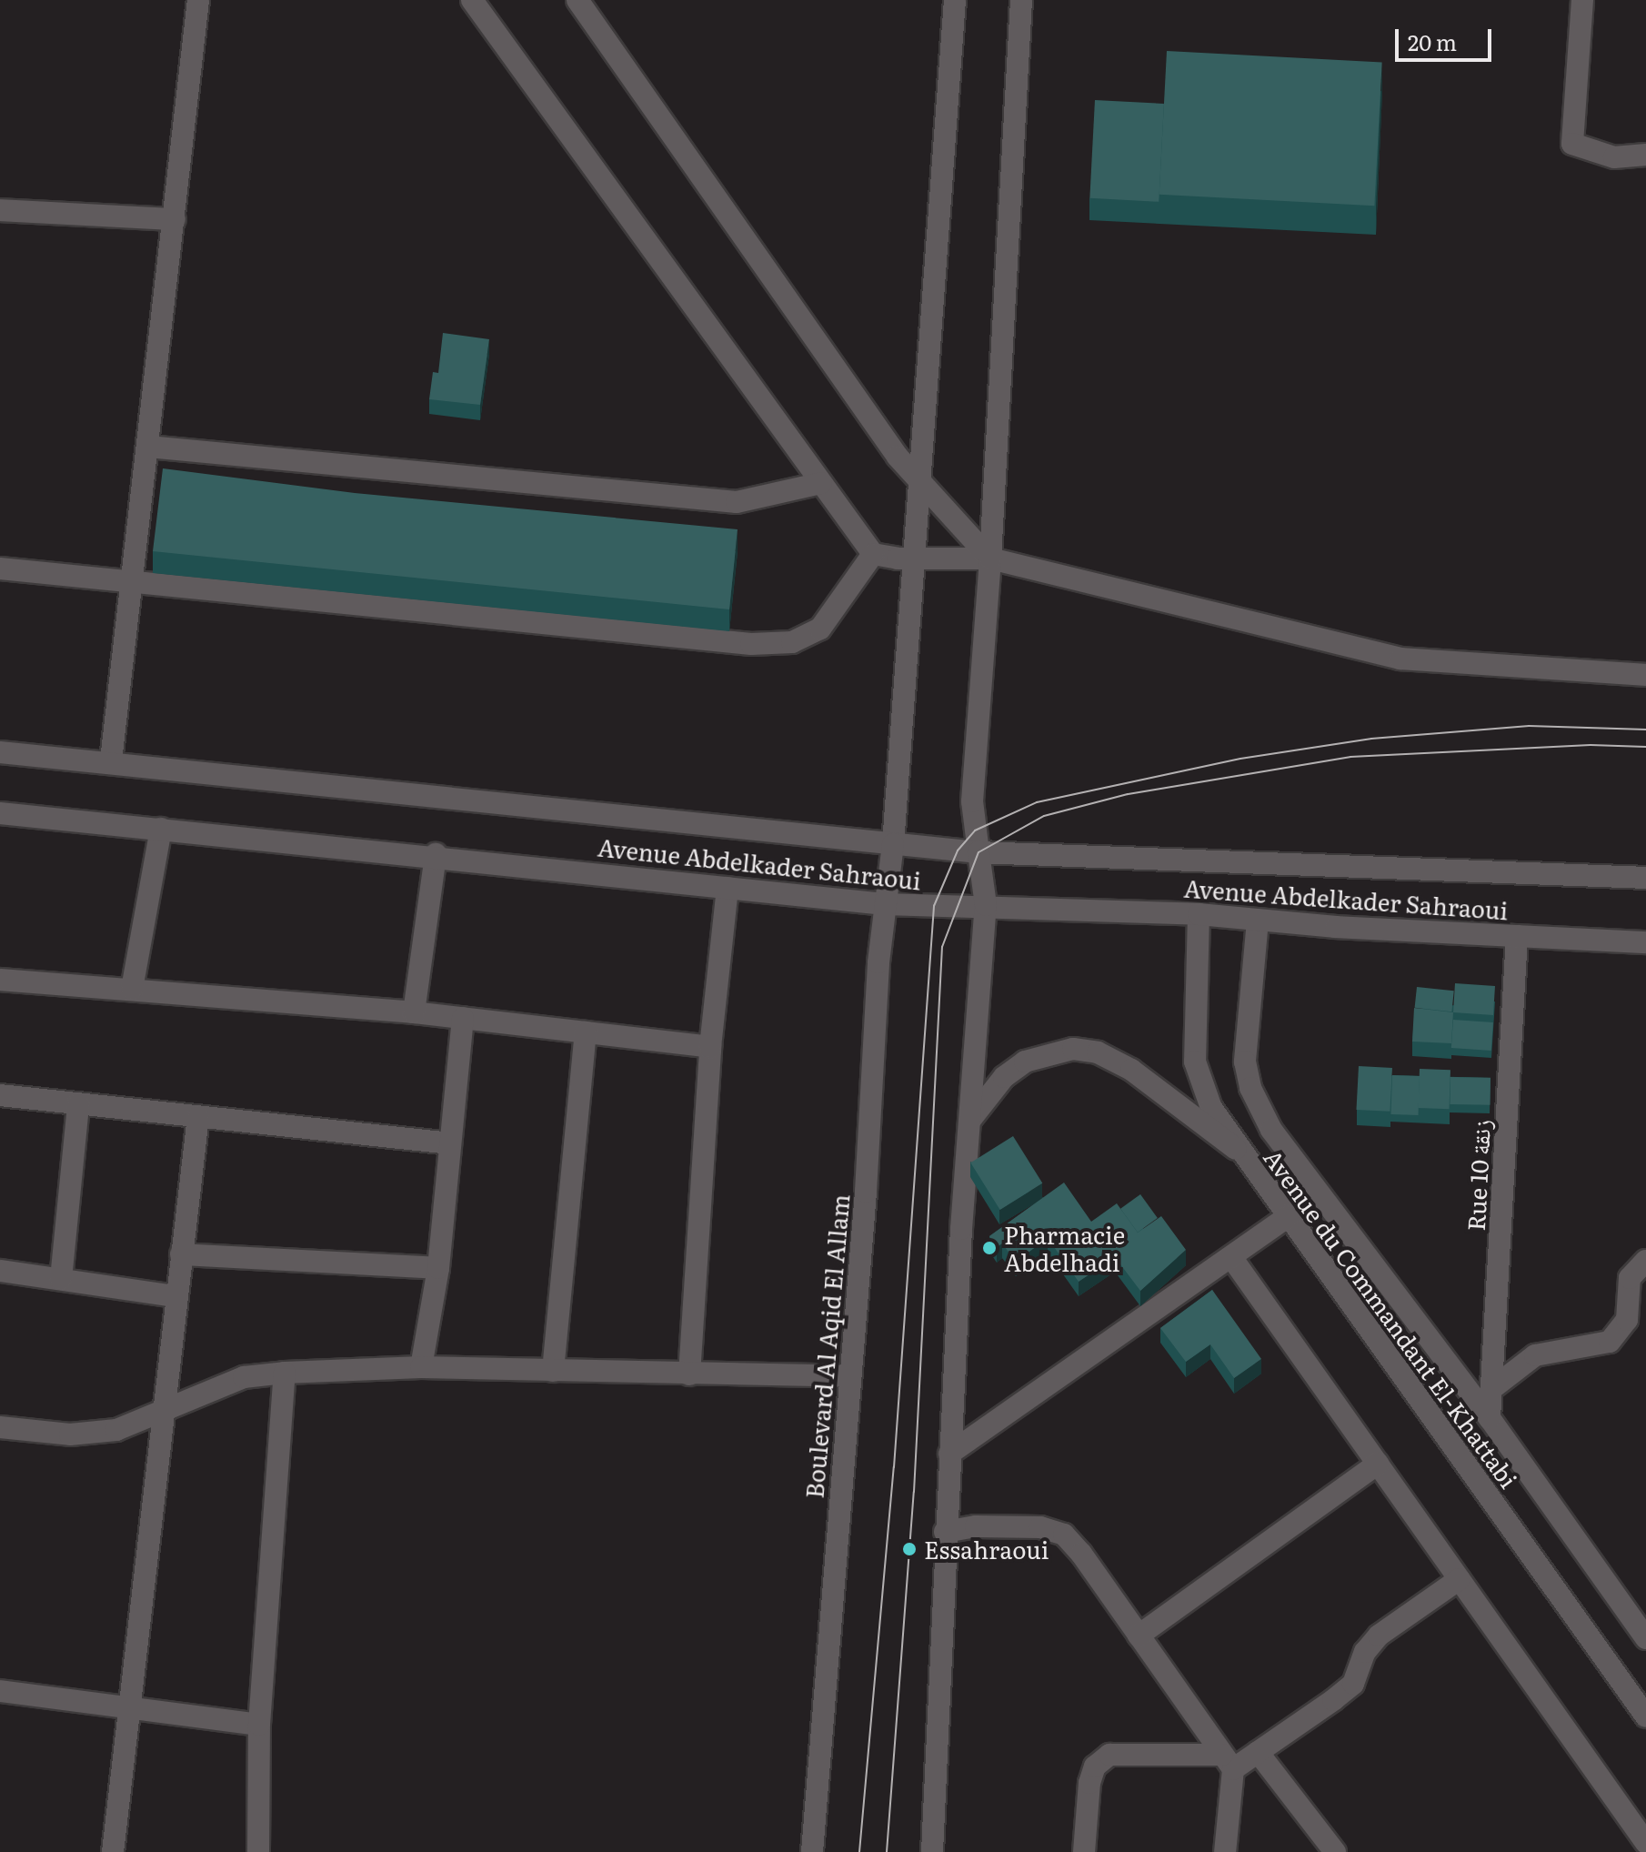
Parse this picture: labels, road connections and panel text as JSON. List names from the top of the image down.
{
  "streets": {
    "street": [
      "Avenue Abdelkader Sahraoui",
      "Rue 10 زنقة",
      "Avenue du Commandant El-Khattabi",
      "Boulevard Al Aqid El Allam"
    ]
  },
  "crossings": [
    ["Avenue Abdelkader Sahraoui", "Rue 10 زنقة"],
    ["Avenue Abdelkader Sahraoui", "Avenue du Commandant El-Khattabi"],
    ["Avenue Abdelkader Sahraoui", "Boulevard Al Aqid El Allam"],
    ["Rue 10 زنقة", "Avenue du Commandant El-Khattabi"]
  ],
  "places": ["Pharmacie Abdelhadi", "Essahraoui"],
  "scale_bar": "20 m"
}
